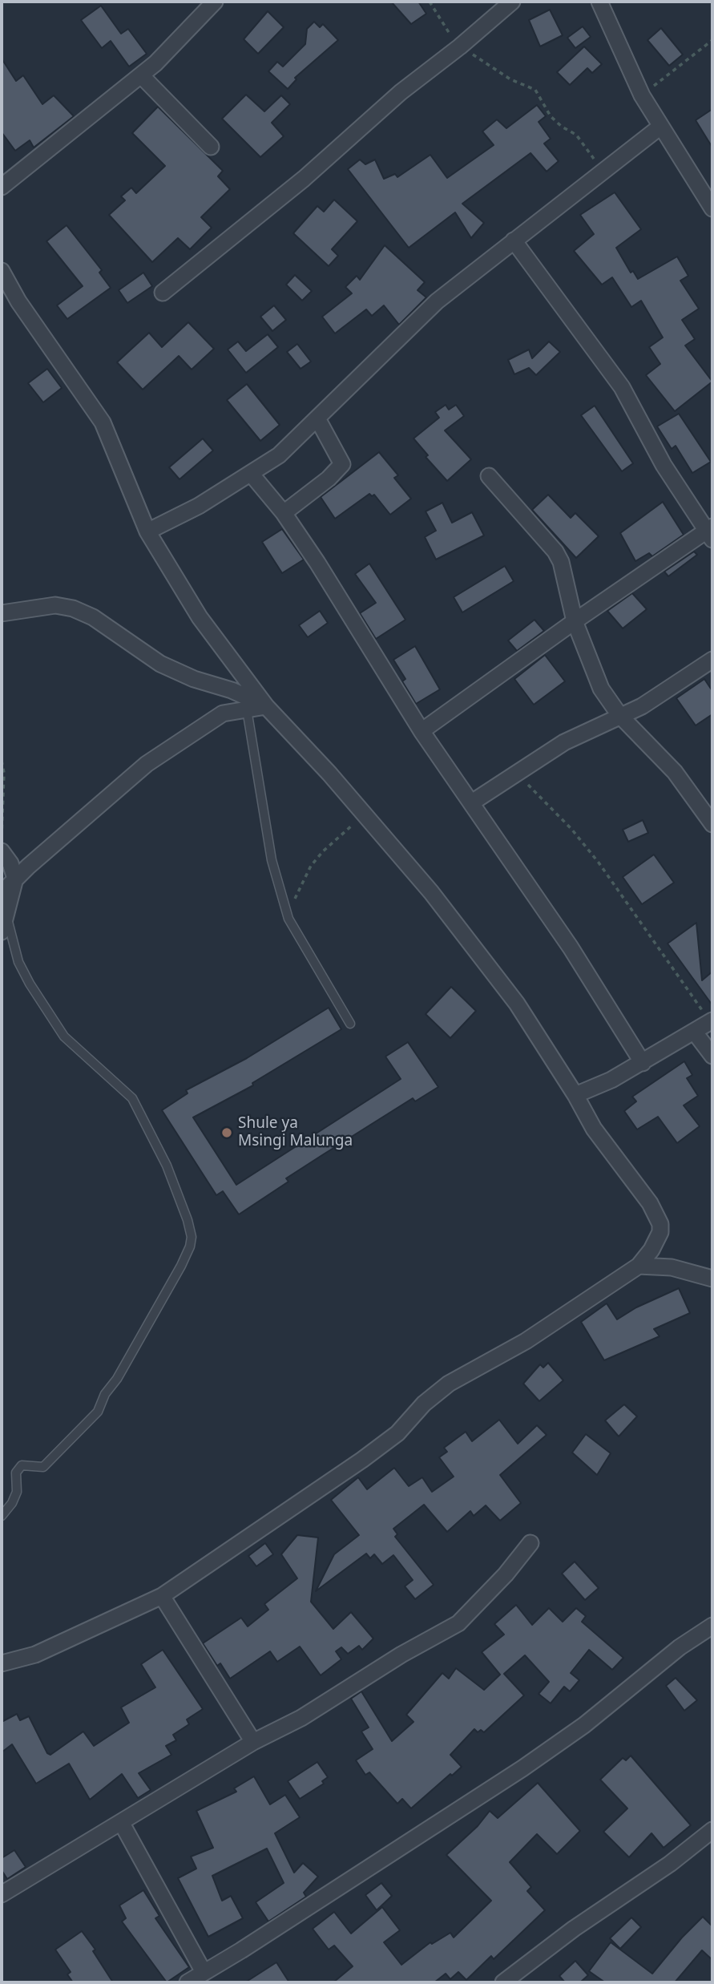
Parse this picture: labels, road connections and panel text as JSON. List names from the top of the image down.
{
  "places": ["Shule ya Msingi Malunga"]
}
